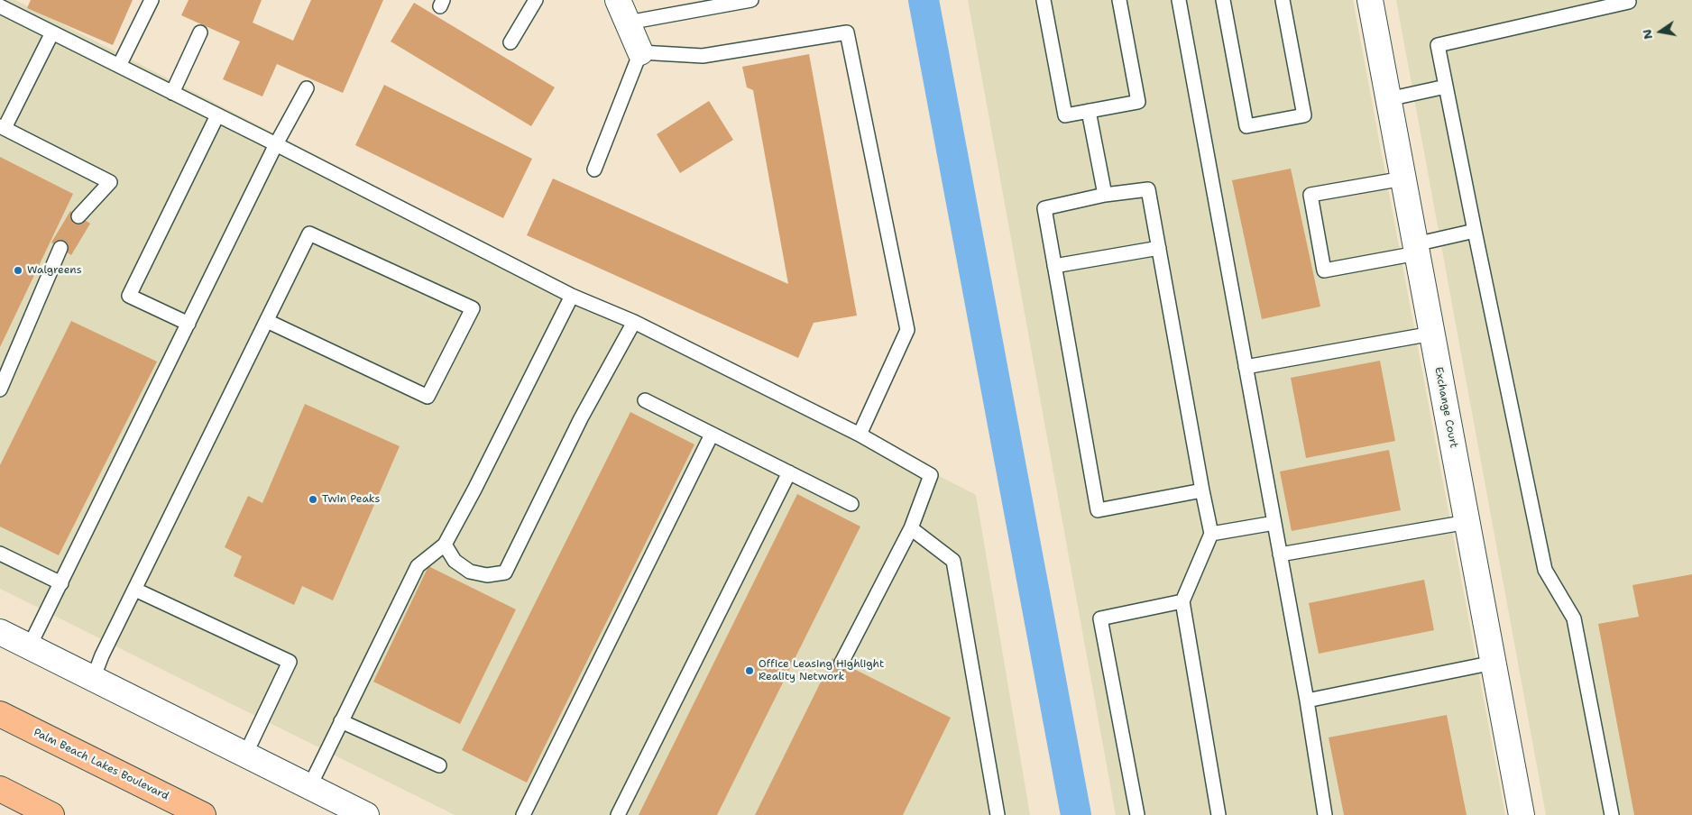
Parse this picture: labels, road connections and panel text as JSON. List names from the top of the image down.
{
  "streets": {
    "main road": ["Palm Beach Lakes Boulevard"],
    "street": ["Exchange Court"]
  },
  "places": ["Walgreens", "Twin Peaks", "Office Leasing Highlight Reality Network"],
  "north": "left"
}
